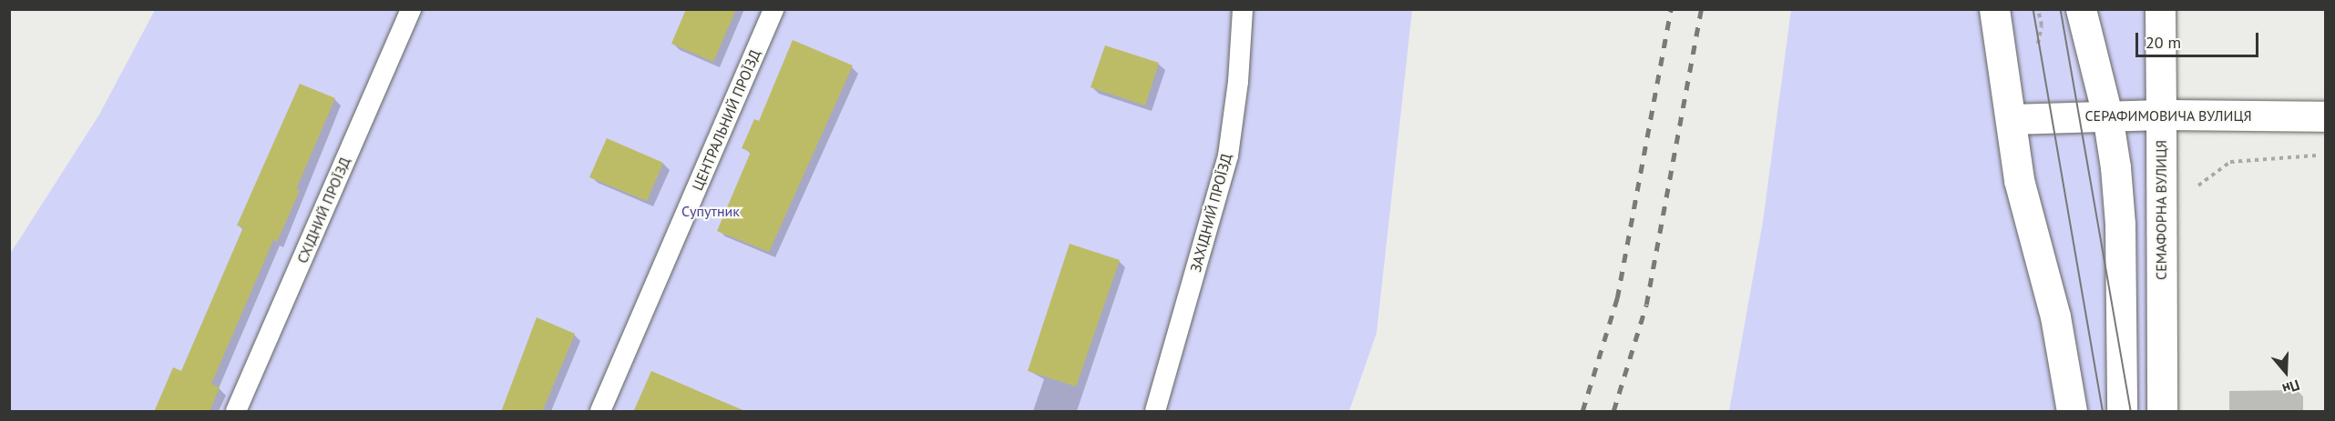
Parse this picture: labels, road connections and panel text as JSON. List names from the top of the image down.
{
  "streets": {
    "main road": ["СЕРАФИМОВИЧА ВУЛИЦЯ", "СЕМАФОРНА ВУЛИЦЯ"],
    "lane": ["ЦЕНТРАЛЬНИЙ ПРОЇЗД", "СХІДНИЙ ПРОЇЗД", "ЗАХІДНИЙ ПРОЇЗД"]
  },
  "crossings": [
    ["СЕРАФИМОВИЧА ВУЛИЦЯ", "СЕМАФОРНА ВУЛИЦЯ"]
  ],
  "parks": ["Супутник"],
  "scale_bar": "20 m",
  "north": "bottom"
}
